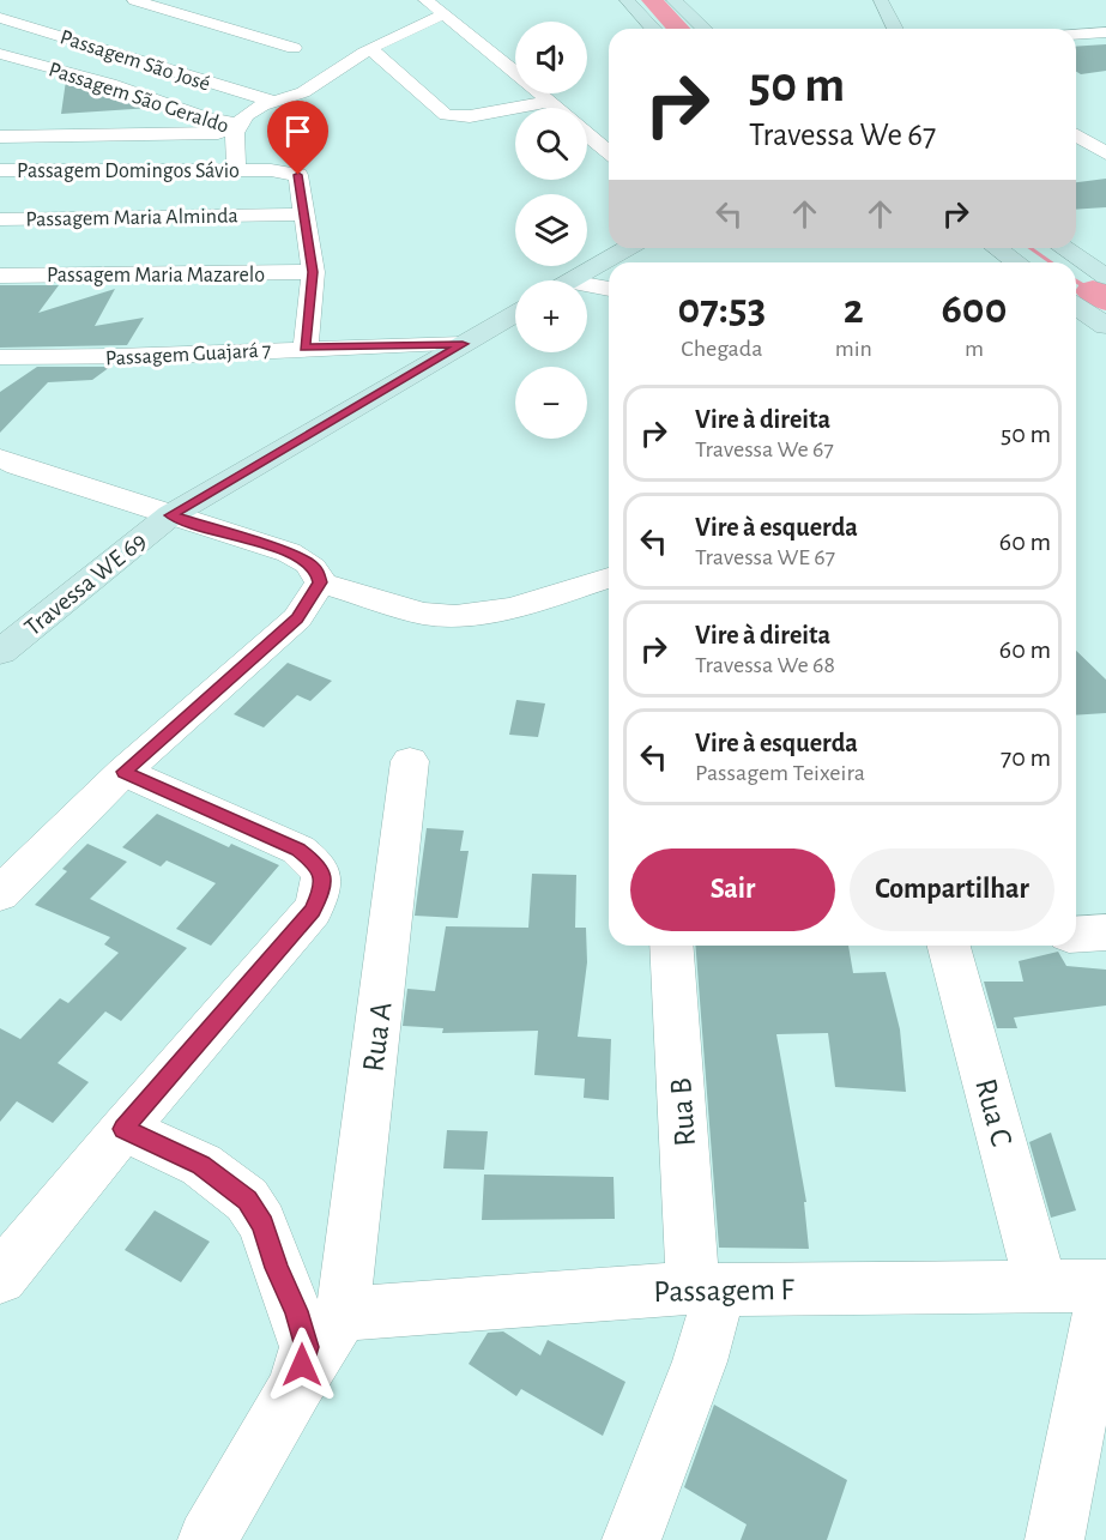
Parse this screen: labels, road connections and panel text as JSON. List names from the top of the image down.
{
  "streets": {
    "street": [
      "Passagem São José",
      "Passagem São Geraldo",
      "Passagem Domingos Sávio",
      "Passagem Maria Alminda",
      "Passagem Maria Mazarelo",
      "Passagem Guajará 7",
      "Travessa WE 69",
      "Rua A",
      "Rua B",
      "Rua C",
      "Passagem F"
    ]
  },
  "crossings": [
    ["Passagem São Geraldo", "Passagem Domingos Sávio"],
    ["Passagem Domingos Sávio", "Passagem Maria Alminda"],
    ["Passagem Guajará 7", "Travessa WE 69"],
    ["Rua A", "Passagem F"],
    ["Rua B", "Passagem F"],
    ["Rua C", "Passagem F"]
  ],
  "page": {
    "map_buttons": ["+", "−"],
    "turn": ["50 m", "Travessa We 67"],
    "eta": [
      "07:53",
      "Chegada",
      "2",
      "min",
      "600",
      "m"
    ],
    "list": [
      {
        "name": "Vire à direita",
        "note": "Travessa We 67",
        "value": "50 m"
      },
      {
        "name": "Vire à esquerda",
        "note": "Travessa WE 67",
        "value": "60 m"
      },
      {
        "name": "Vire à direita",
        "note": "Travessa We 68",
        "value": "60 m"
      },
      {
        "name": "Vire à esquerda",
        "note": "Passagem Teixeira",
        "value": "70 m"
      }
    ],
    "buttons": ["Sair", "Compartilhar"]
  }
}
